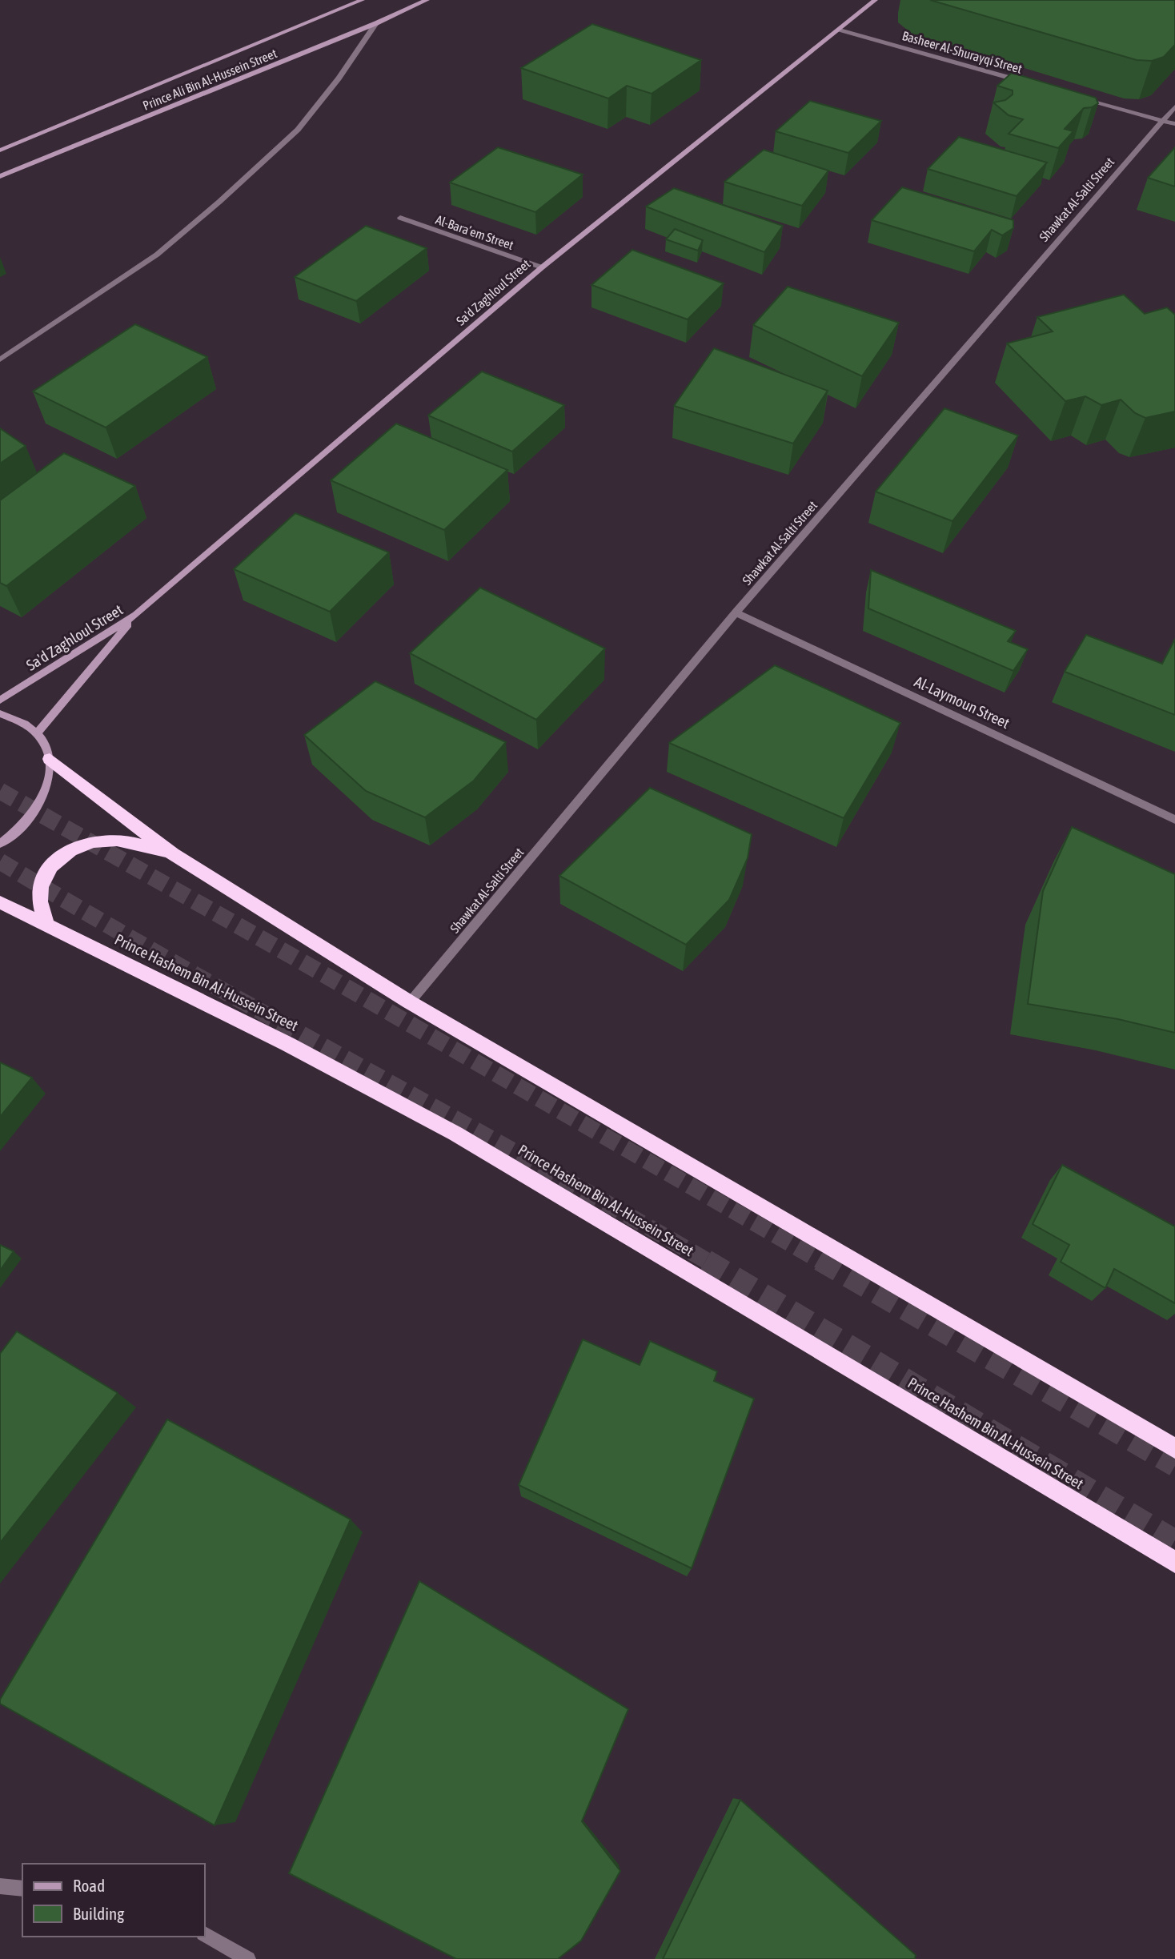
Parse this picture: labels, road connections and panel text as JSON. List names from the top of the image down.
{
  "streets": {
    "highway": ["Prince Hashem Bin Al-Hussein Street"],
    "street": [
      "Basheer Al-Shurayqi Street",
      "Prince Ali Bin Al-Hussein Street",
      "Shawkat Al-Salti Street",
      "Al-Bara’em Street",
      "Sa'd Zaghloul Street",
      "Al-Laymoun Street"
    ]
  },
  "crossings": [
    ["Basheer Al-Shurayqi Street", "Sa'd Zaghloul Street"],
    ["Shawkat Al-Salti Street", "Al-Laymoun Street"],
    ["Al-Bara’em Street", "Sa'd Zaghloul Street"]
  ],
  "legend": ["Road", "Building"]
}
